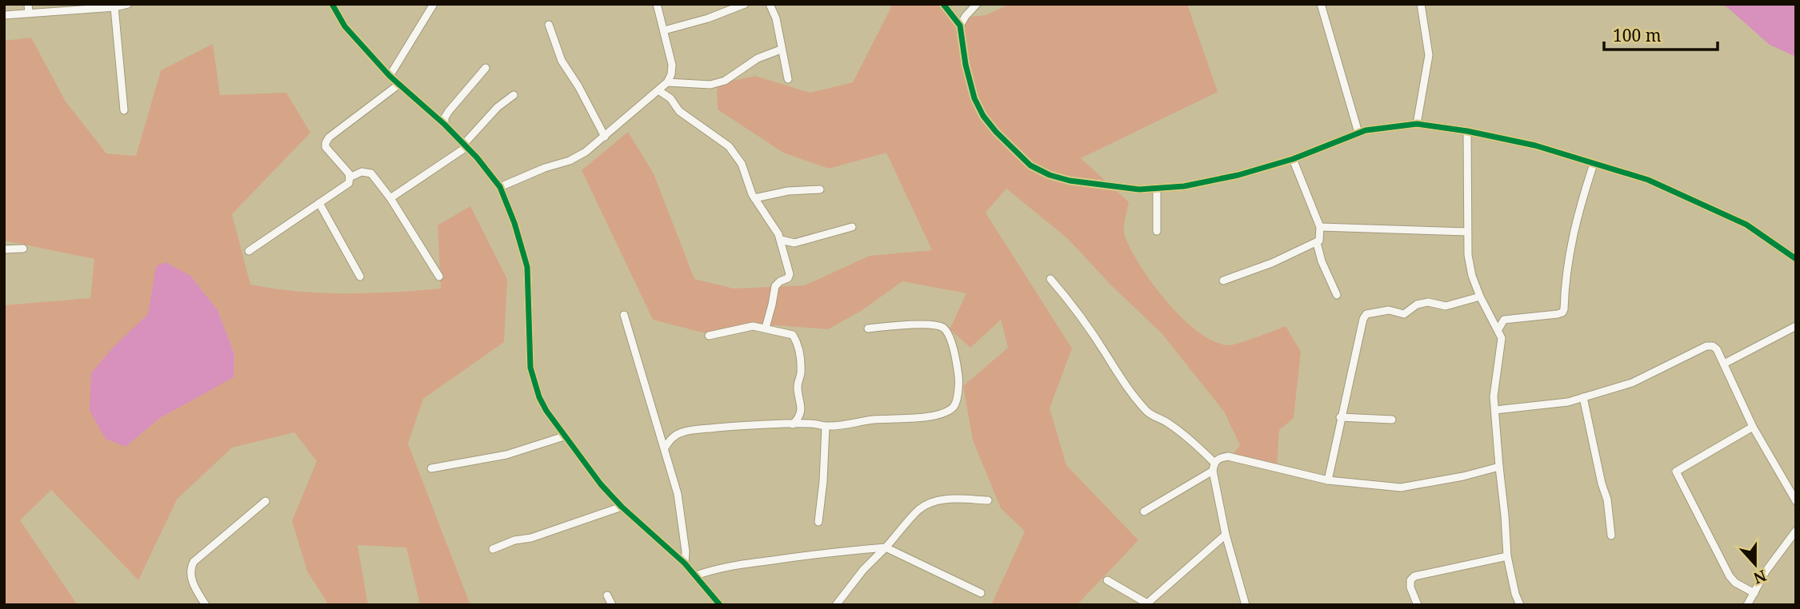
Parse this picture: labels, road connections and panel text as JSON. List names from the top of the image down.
{
  "scale_bar": "100 m",
  "north": "bottom"
}
